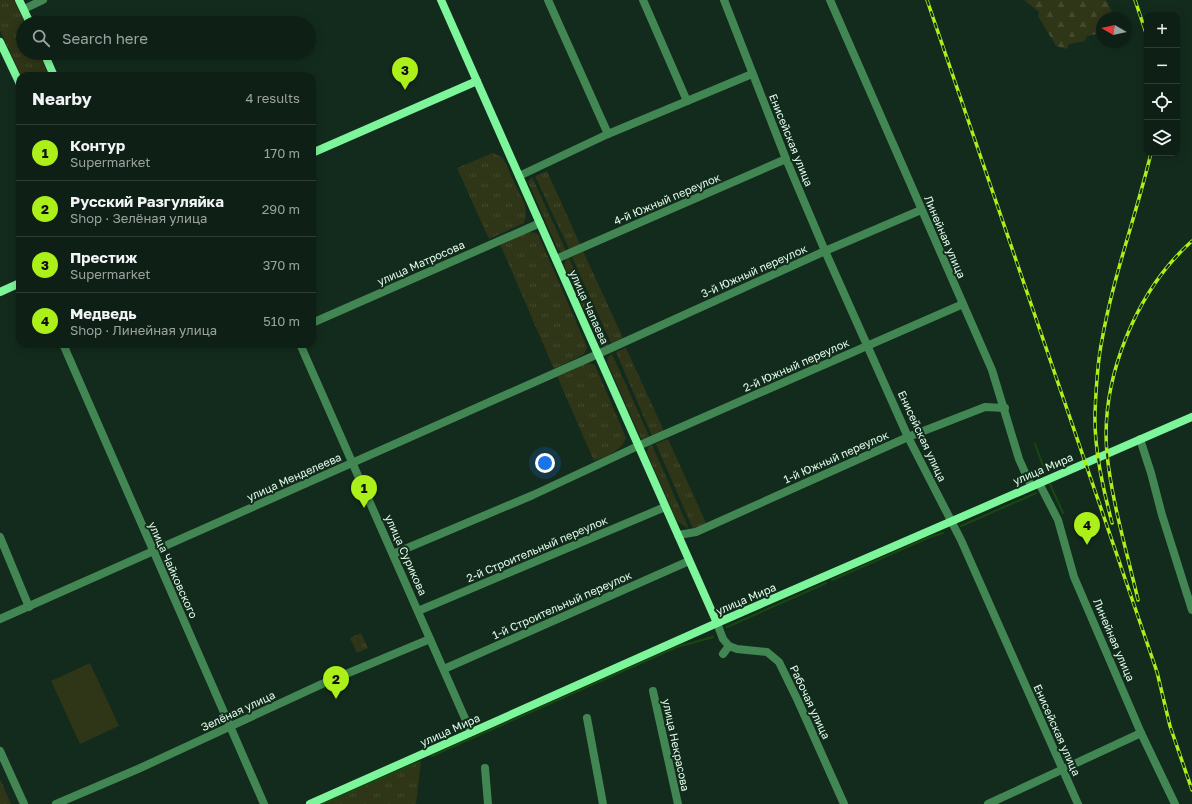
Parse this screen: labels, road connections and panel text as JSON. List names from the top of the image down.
{
  "streets": {
    "main road": ["улица Чапаева", "улица Мира"],
    "street": [
      "Енисейская улица",
      "4-й Южный переулок",
      "Линейная улица",
      "улица Матросова",
      "3-й Южный переулок",
      "2-й Южный переулок",
      "1-й Южный переулок",
      "улица Менделеева",
      "2-й Строительный переулок",
      "улица Сурикова",
      "улица Чайковского",
      "1-й Строительный переулок",
      "Рабочая улица",
      "Зелёная улица",
      "улица Некрасова"
    ]
  },
  "crossings": [
    ["Енисейская улица", "4-й Южный переулок"],
    ["Енисейская улица", "3-й Южный переулок"],
    ["Енисейская улица", "2-й Южный переулок"],
    ["Енисейская улица", "1-й Южный переулок"],
    ["Енисейская улица", "улица Мира"],
    ["4-й Южный переулок", "улица Чапаева"],
    ["Линейная улица", "3-й Южный переулок"],
    ["Линейная улица", "2-й Южный переулок"],
    ["Линейная улица", "1-й Южный переулок"],
    ["Линейная улица", "улица Мира"],
    ["улица Матросова", "улица Чапаева"],
    ["3-й Южный переулок", "улица Чапаева"],
    ["3-й Южный переулок", "улица Менделеева"],
    ["улица Чапаева", "2-й Южный переулок"],
    ["улица Чапаева", "1-й Южный переулок"],
    ["улица Чапаева", "улица Мира"],
    ["улица Чапаева", "улица Менделеева"],
    ["улица Чапаева", "2-й Строительный переулок"],
    ["улица Чапаева", "1-й Строительный переулок"],
    ["2-й Южный переулок", "улица Сурикова"],
    ["улица Мира", "улица Сурикова"],
    ["улица Менделеева", "улица Сурикова"],
    ["улица Менделеева", "улица Чайковского"],
    ["2-й Строительный переулок", "улица Сурикова"],
    ["улица Сурикова", "1-й Строительный переулок"],
    ["улица Сурикова", "Зелёная улица"],
    ["улица Чайковского", "Зелёная улица"]
  ],
  "north": "left",
  "page": {
    "map_buttons": ["+", "−"],
    "search": "Search here",
    "pins": [
      "3",
      "1",
      "4",
      "2"
    ],
    "heading": ["Nearby", "4 results"],
    "list": [
      {
        "mark": "1",
        "name": "Контур",
        "note": "Supermarket",
        "value": "170 m"
      },
      {
        "mark": "2",
        "name": "Русский Разгуляйка",
        "note": "Shop · Зелёная улица",
        "value": "290 m"
      },
      {
        "mark": "3",
        "name": "Престиж",
        "note": "Supermarket",
        "value": "370 m"
      },
      {
        "mark": "4",
        "name": "Медведь",
        "note": "Shop · Линейная улица",
        "value": "510 m"
      }
    ]
  }
}
